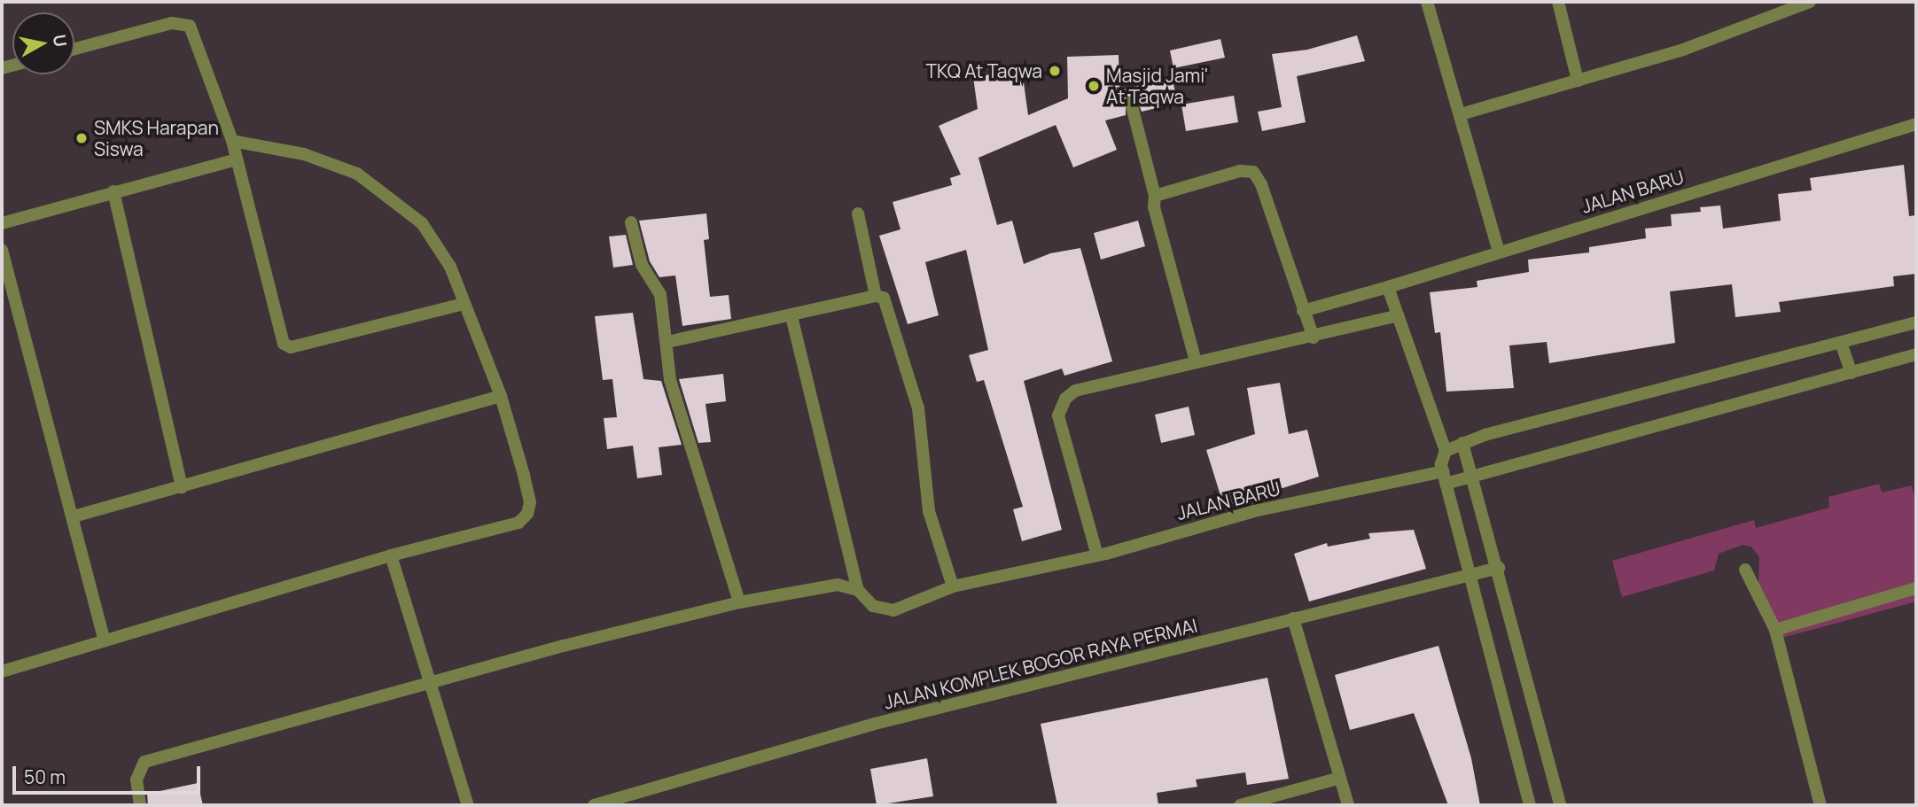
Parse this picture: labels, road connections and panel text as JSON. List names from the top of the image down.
{
  "streets": {
    "street": ["JALAN BARU", "JALAN KOMPLEK BOGOR RAYA PERMAI"]
  },
  "places": ["TKQ At Taqwa", "Masjid Jami' At Taqwa", "SMKS Harapan Siswa"],
  "scale_bar": "50 m",
  "north": "right"
}
